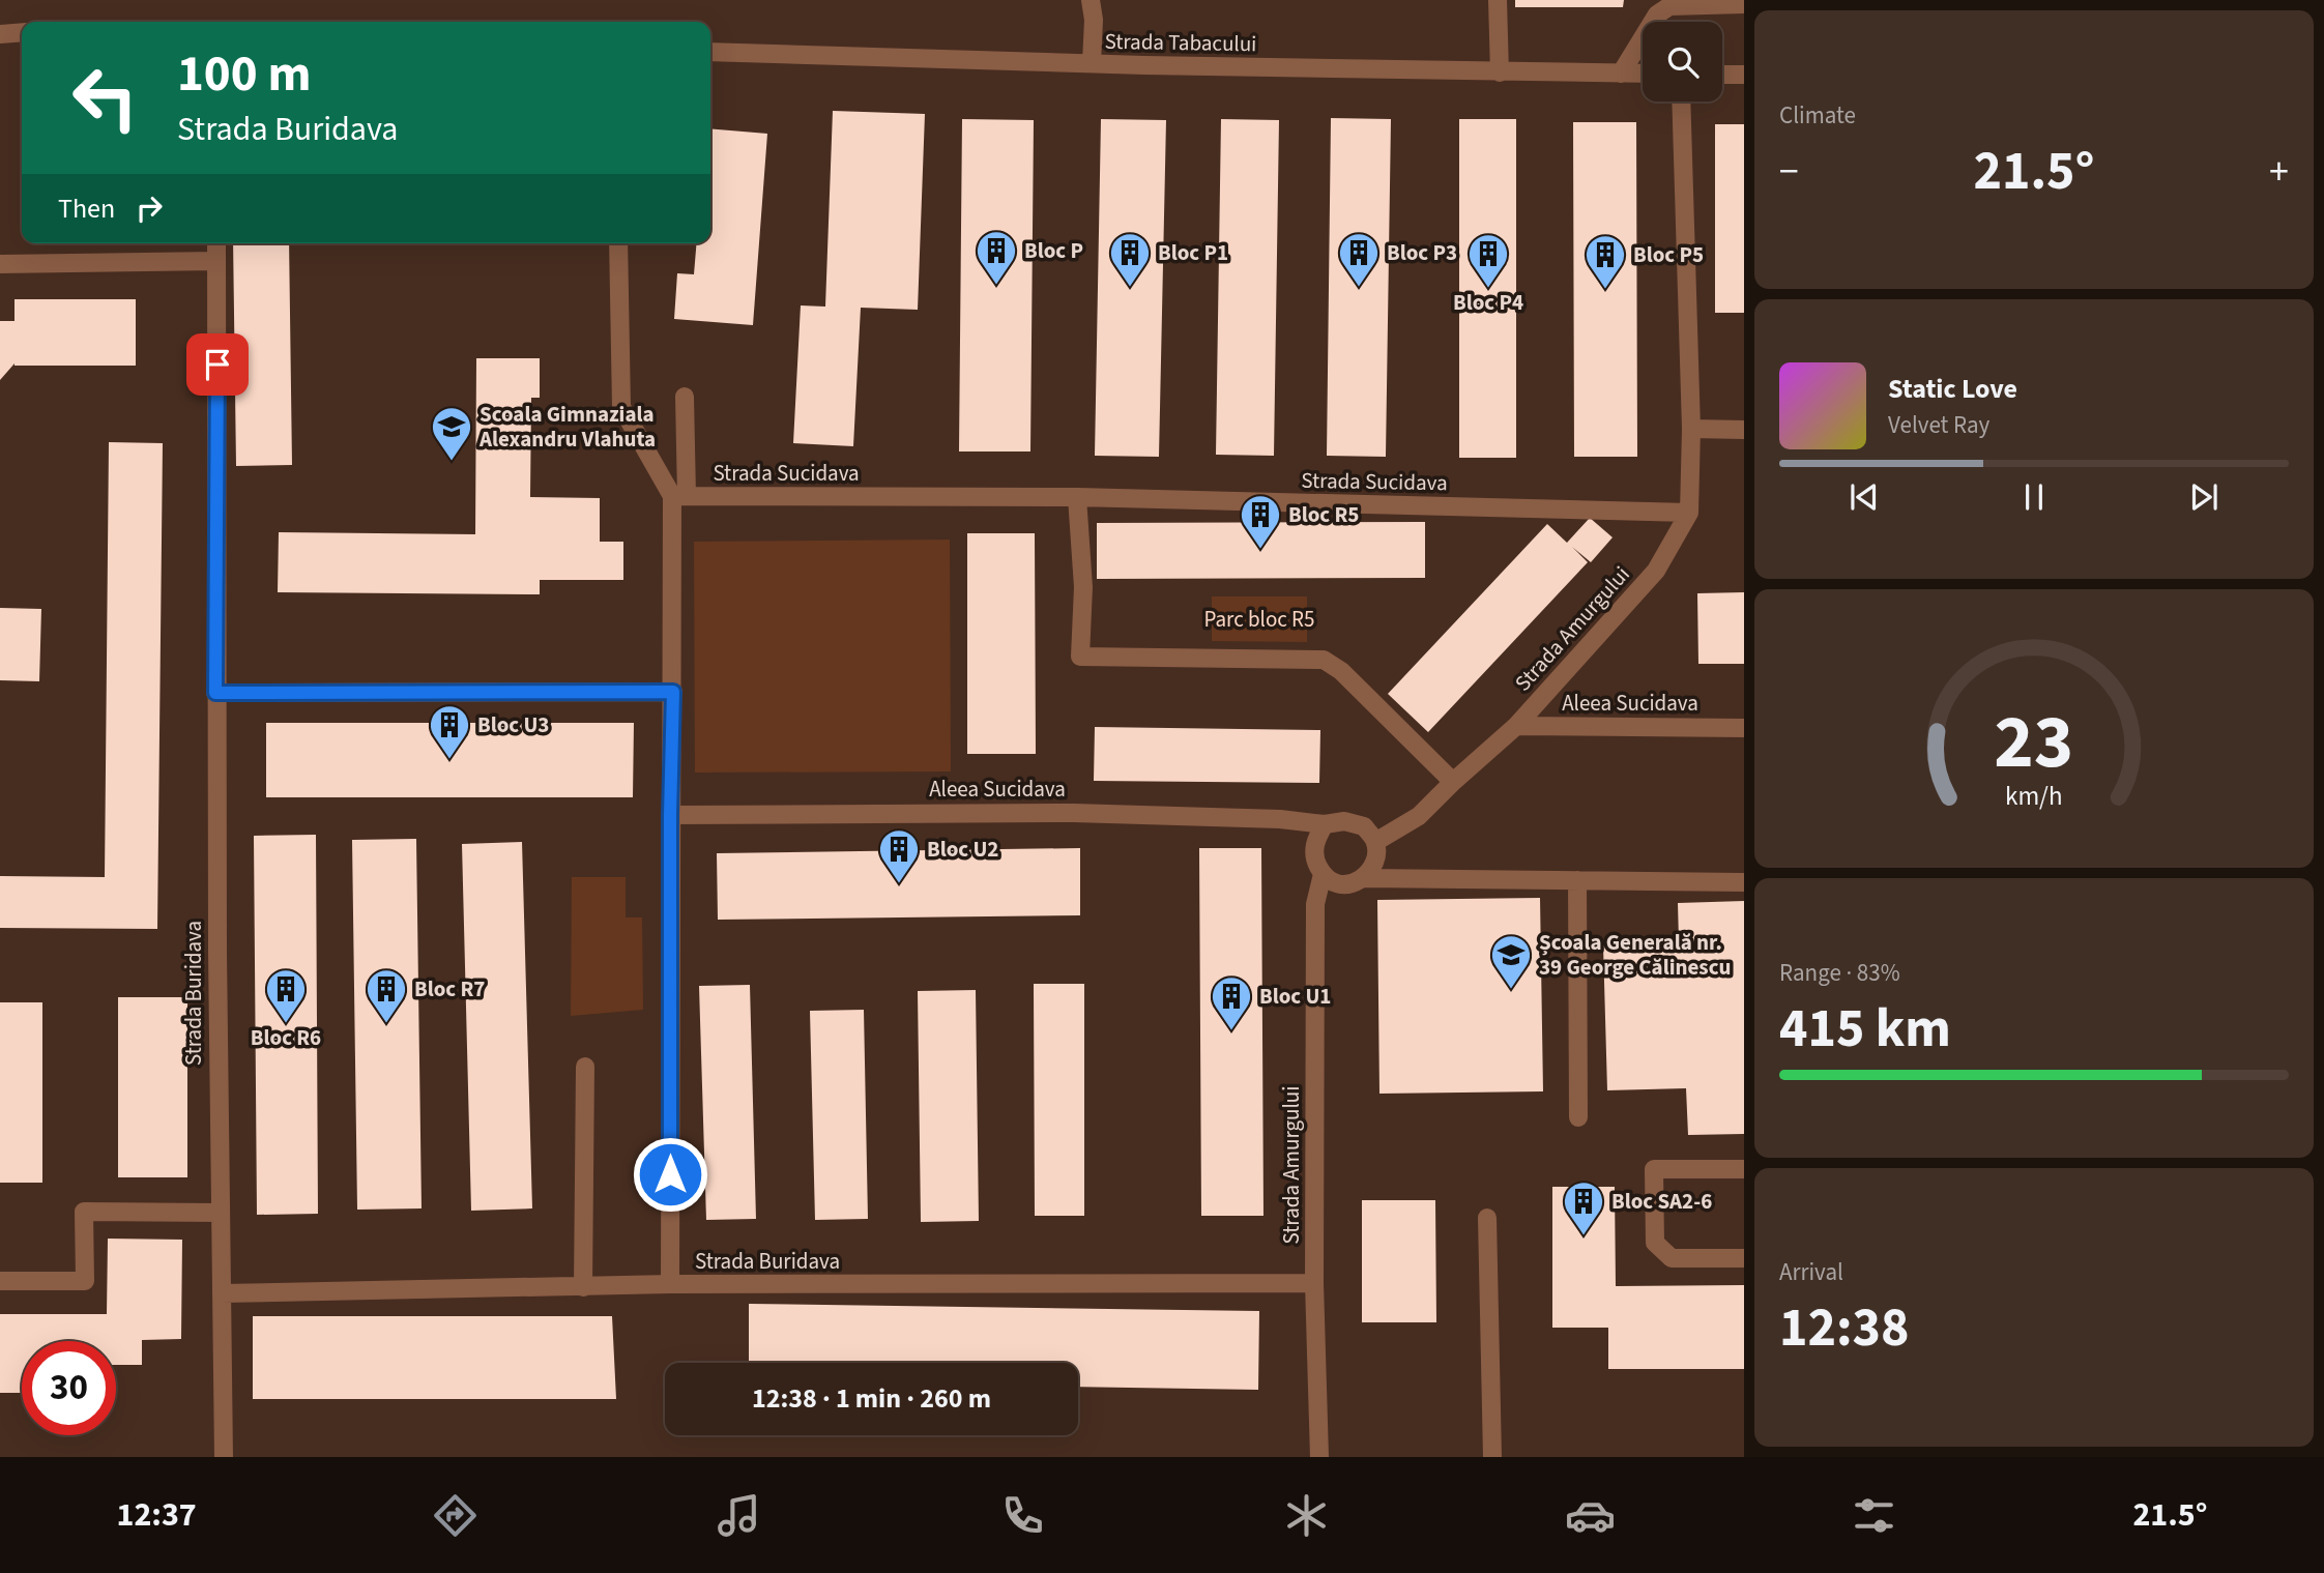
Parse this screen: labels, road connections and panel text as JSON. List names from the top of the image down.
{
  "streets": {
    "street": [
      "Strada Tabacului",
      "Strada Sucidava",
      "Strada Amurgului",
      "Aleea Sucidava",
      "Strada Buridava"
    ]
  },
  "crossings": [
    ["Strada Sucidava", "Strada Amurgului"],
    ["Strada Amurgului", "Aleea Sucidava"],
    ["Strada Amurgului", "Strada Buridava"]
  ],
  "parks": ["Parc bloc R5"],
  "places": {
    "building": [
      "Bloc P",
      "Bloc P1",
      "Bloc P3",
      "Bloc P4",
      "Bloc P5",
      "Bloc R5",
      "Bloc U3",
      "Bloc U2",
      "Bloc R6",
      "Bloc R7",
      "Bloc U1",
      "Bloc SA2-6"
    ],
    "school or university": ["Scoala Gimnaziala Alexandru Vlahuta", "Școala Generală nr. 39 George Călinescu"]
  },
  "page": {
    "tile": [
      "Climate",
      ["Range · 83%", "415 km"],
      ["Arrival", "12:38"]
    ],
    "turn": ["100 m", "Strada Buridava"],
    "heat": ["−", "21.5°", "+"],
    "then": "Then",
    "song": ["Static Love", "Velvet Ray"],
    "limit": "30",
    "trip": "12:38 · 1 min · 260 m",
    "tabs": ["12:37", "21.5°"],
    "gauge": ["23", "km/h"]
  }
}
